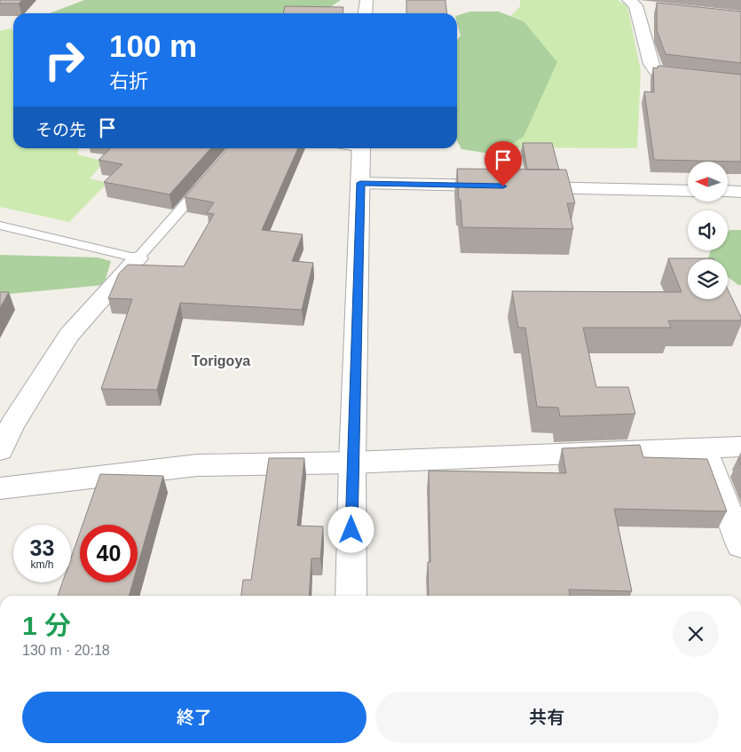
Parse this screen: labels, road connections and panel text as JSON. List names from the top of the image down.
{
  "districts": ["Torigoya"],
  "north": "left",
  "page": {
    "turn": ["100 m", "右折"],
    "then": "その先",
    "speed": "33 km/h",
    "limit": "40",
    "heading": ["1 分", "130 m · 20:18"],
    "buttons": ["終了", "共有"]
  }
}
